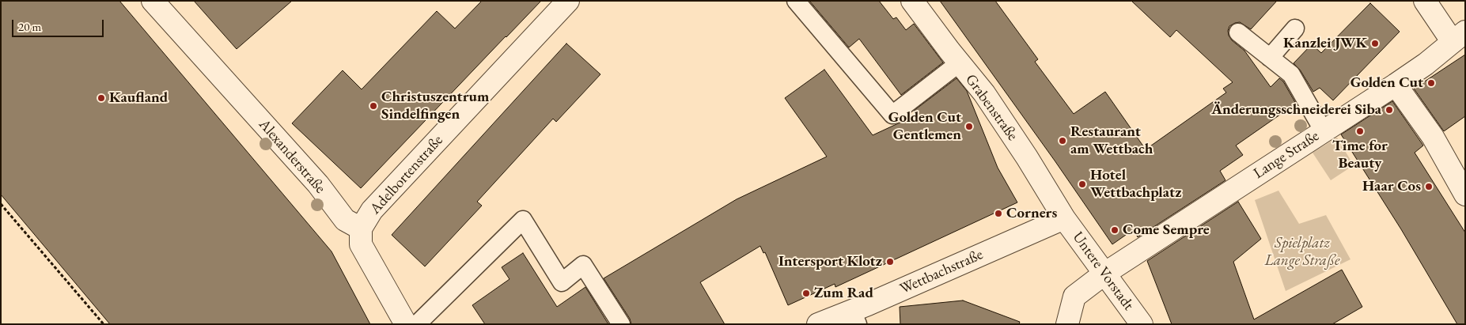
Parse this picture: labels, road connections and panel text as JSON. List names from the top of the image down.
{
  "streets": {
    "street": [
      "Grabenstraße",
      "Lange Straße",
      "Alexanderstraße",
      "Adelbortenstraße",
      "Untere Vorstadt",
      "Wettbachstraße"
    ]
  },
  "crossings": [
    ["Grabenstraße", "Untere Vorstadt"],
    ["Grabenstraße", "Wettbachstraße"],
    ["Lange Straße", "Untere Vorstadt"],
    ["Alexanderstraße", "Adelbortenstraße"],
    ["Untere Vorstadt", "Wettbachstraße"]
  ],
  "parks": ["Spielplatz Lange Straße"],
  "places": [
    "Kanzlei JWK",
    "Golden Cut",
    "Kaufland",
    "Christuszentrum Sindelfingen",
    "Änderungsschneiderei Siba",
    "Golden Cut Gentlemen",
    "Time for Beauty",
    "Restaurant am Wettbach",
    "Hotel Wettbachplatz",
    "Haar Cos",
    "Corners",
    "Come Sempre",
    "Intersport Klotz",
    "Zum Rad"
  ],
  "scale_bar": "20 m"
}
